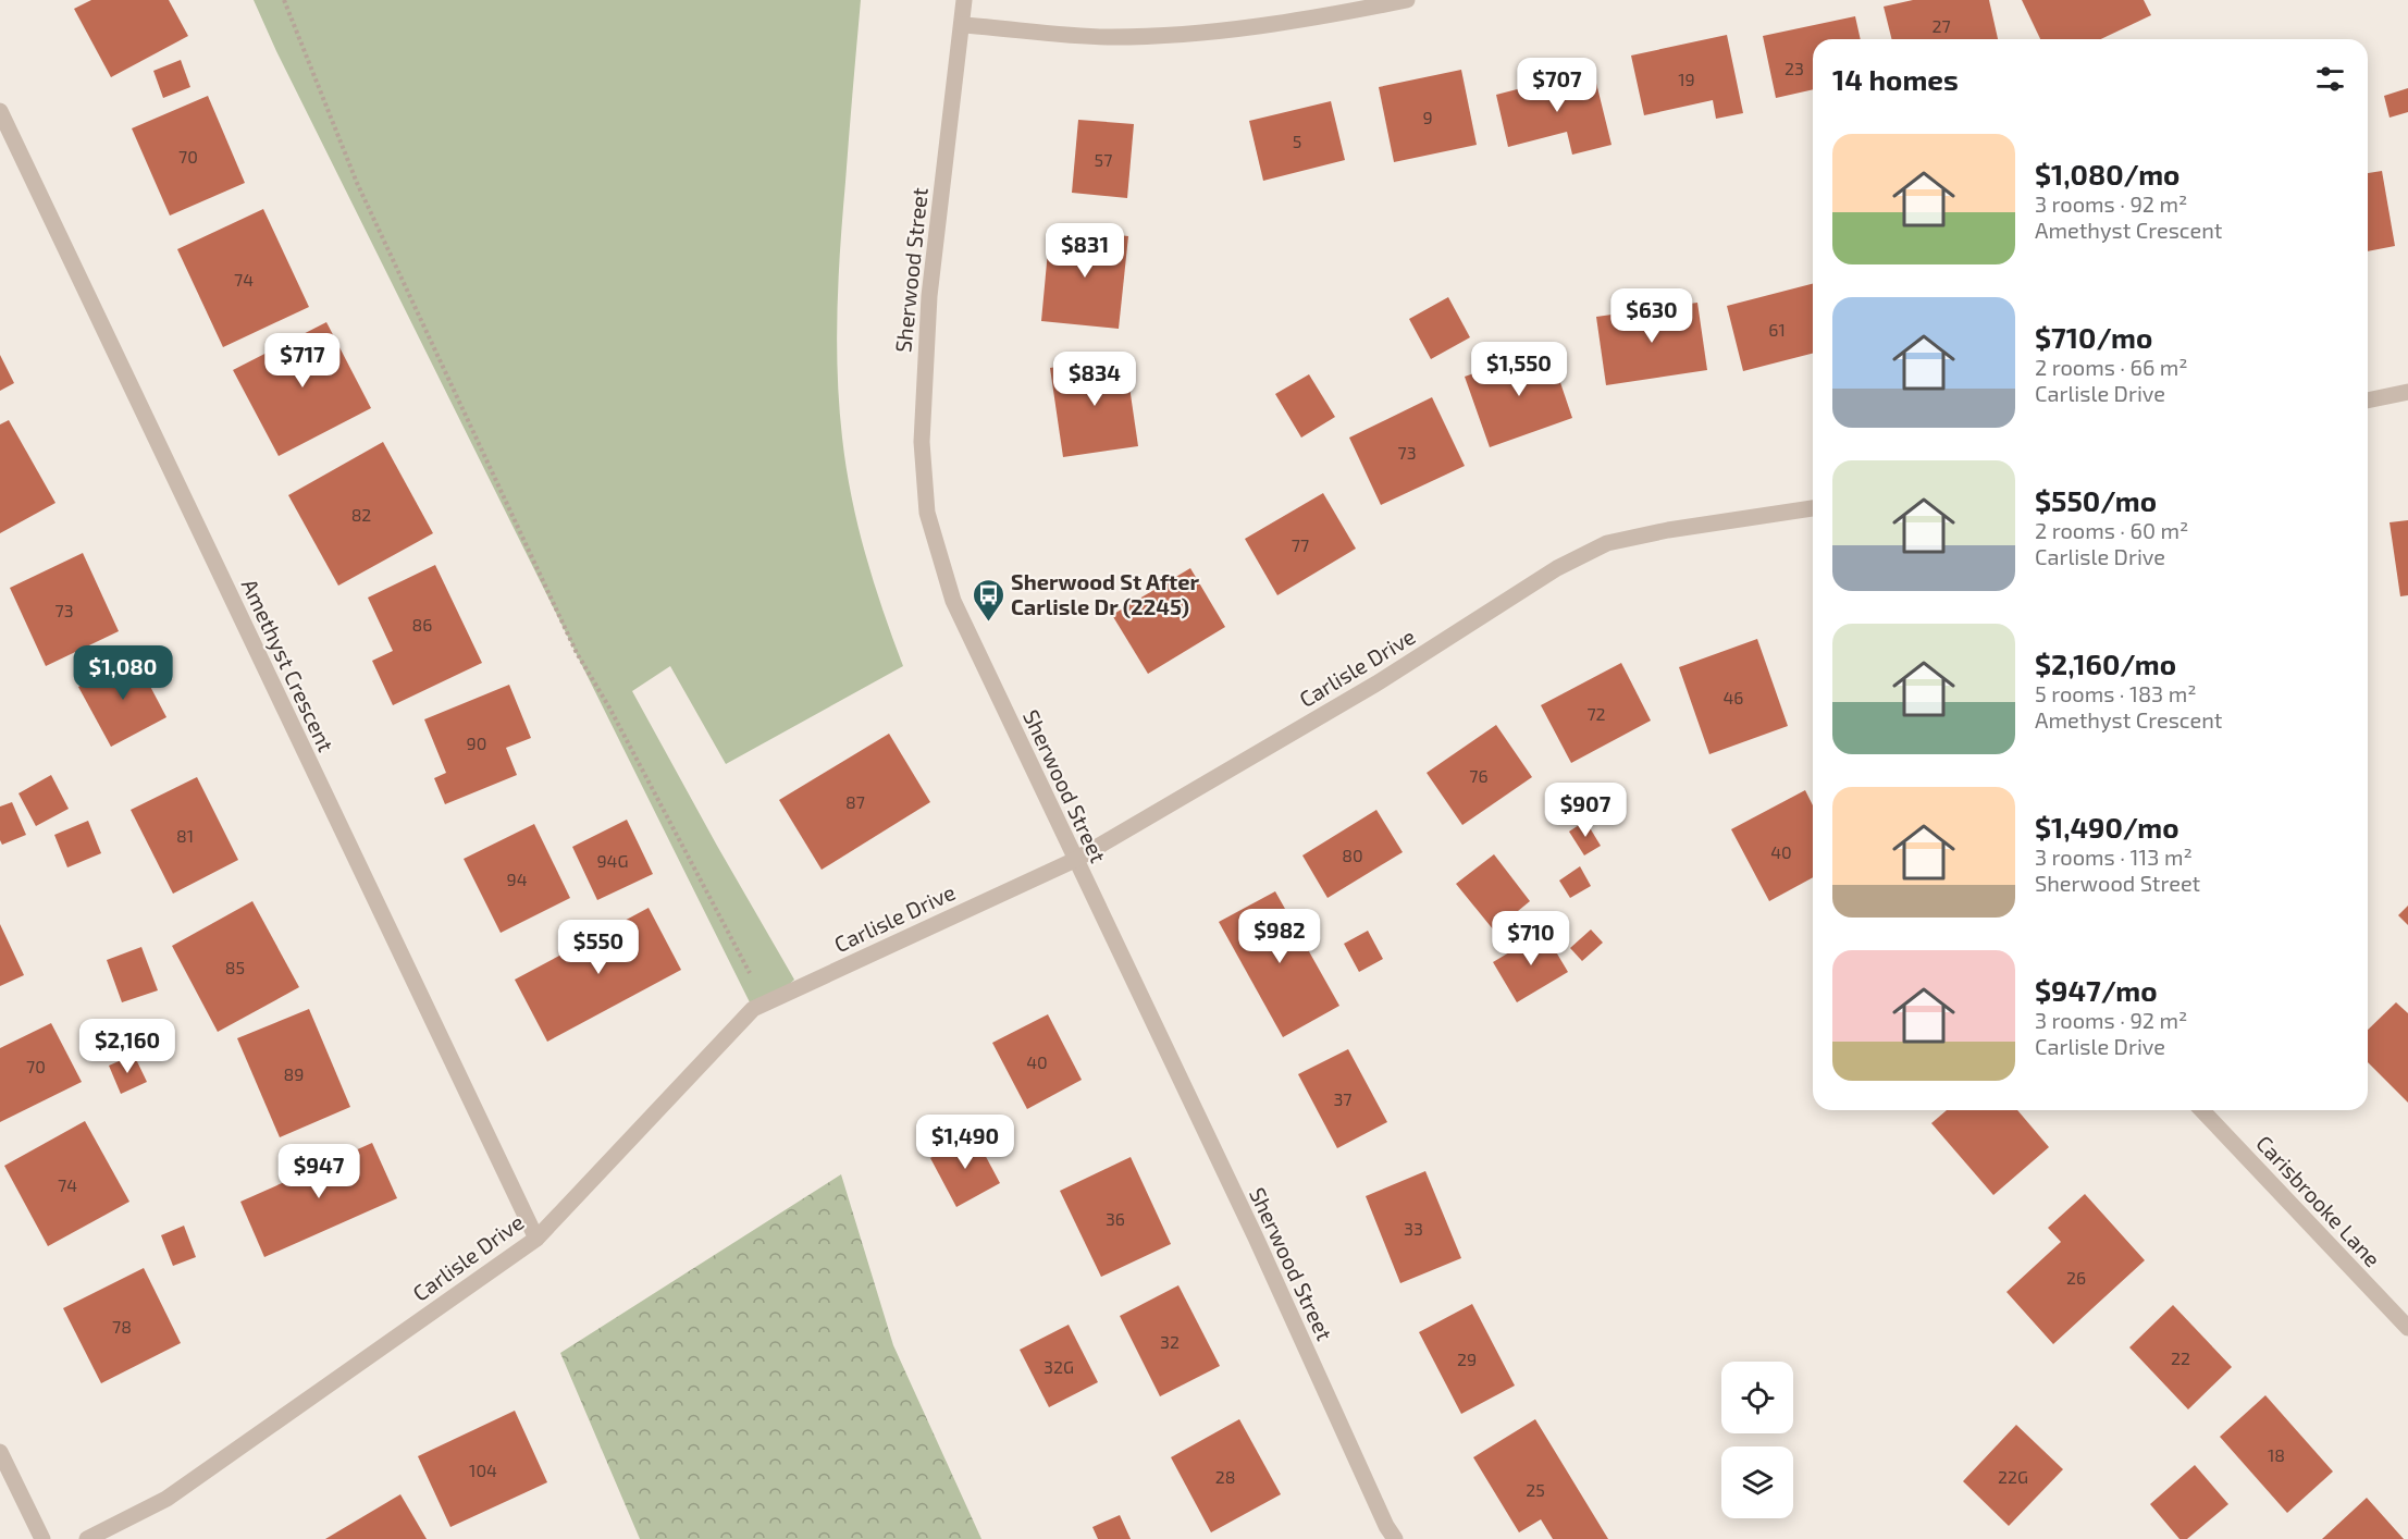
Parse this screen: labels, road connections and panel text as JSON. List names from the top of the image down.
{
  "streets": {
    "street": [
      "Sherwood Street",
      "Amethyst Crescent",
      "Carlisle Drive",
      "Carisbrooke Lane"
    ]
  },
  "crossings": [
    ["Sherwood Street", "Carlisle Drive"],
    ["Amethyst Crescent", "Carlisle Drive"]
  ],
  "places": {
    "bus stop": ["Sherwood St After Carlisle Dr (2245)"]
  },
  "house_numbers": [
    "27",
    "23",
    "19",
    "9",
    "5",
    "70",
    "57",
    "74",
    "61",
    "73",
    "82",
    "77",
    "73",
    "86",
    "46",
    "72",
    "90",
    "76",
    "87",
    "81",
    "40",
    "80",
    "94G",
    "94",
    "85",
    "40",
    "70",
    "89",
    "37",
    "74",
    "36",
    "33",
    "26",
    "78",
    "32",
    "22",
    "29",
    "32G",
    "18",
    "104",
    "28",
    "22G",
    "25"
  ],
  "page": {
    "heading": "14 homes",
    "price": [
      "$707",
      "$831",
      "$630",
      "$717",
      "$1,550",
      "$834",
      "$1,080",
      "$907",
      "$982",
      "$710",
      "$550",
      "$2,160",
      "$1,490",
      "$947"
    ],
    "list": [
      {
        "name": "$1,080/mo",
        "note": "3 rooms · 92 m² · Amethyst Crescent"
      },
      {
        "name": "$710/mo",
        "note": "2 rooms · 66 m² · Carlisle Drive"
      },
      {
        "name": "$550/mo",
        "note": "2 rooms · 60 m² · Carlisle Drive"
      },
      {
        "name": "$2,160/mo",
        "note": "5 rooms · 183 m² · Amethyst Crescent"
      },
      {
        "name": "$1,490/mo",
        "note": "3 rooms · 113 m² · Sherwood Street"
      },
      {
        "name": "$947/mo",
        "note": "3 rooms · 92 m² · Carlisle Drive"
      }
    ]
  }
}
